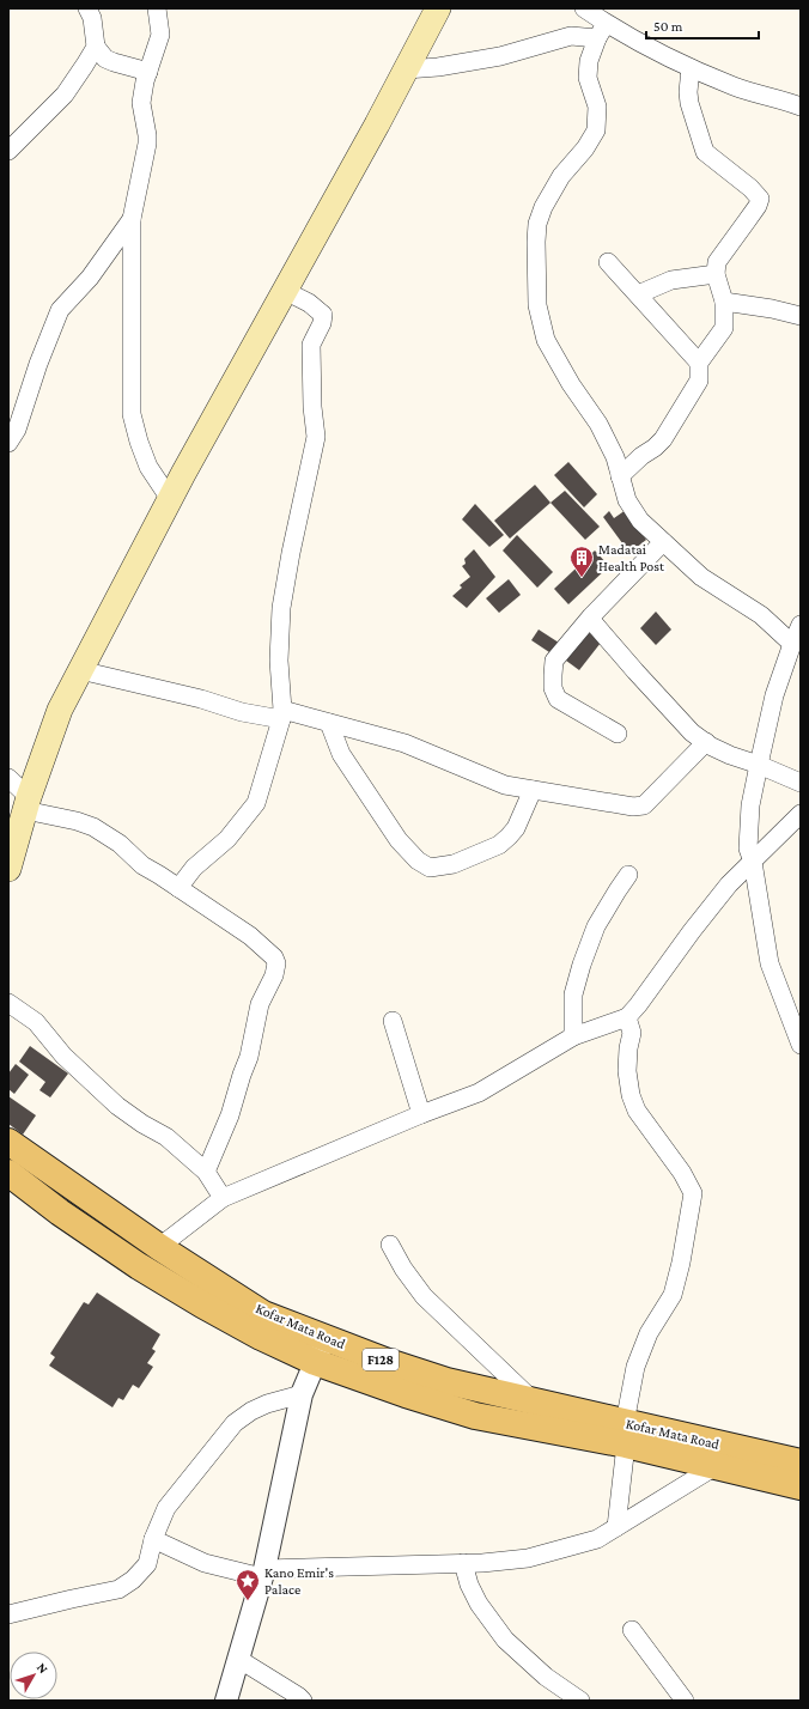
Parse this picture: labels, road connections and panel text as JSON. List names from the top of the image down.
{
  "streets": {
    "main road": ["Kofar Mata Road", "F128"]
  },
  "places": {
    "building": ["Madatai Health Post"],
    "place": ["Kano Emir's Palace"]
  },
  "scale_bar": "50 m",
  "north": "top right"
}
